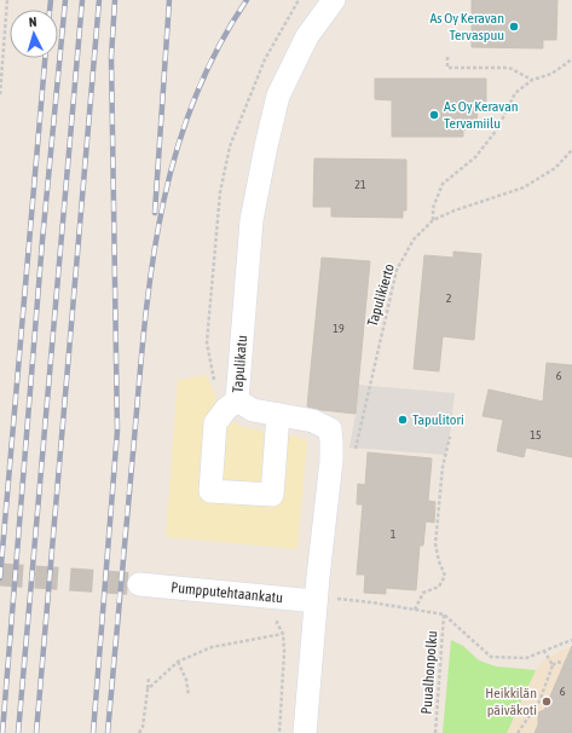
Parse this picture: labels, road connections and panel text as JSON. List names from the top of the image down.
{
  "streets": {
    "street": ["Tapulikatu", "Pumpputehtaankatu"],
    "path": ["Tapulikierto", "Puualhonpolku"]
  },
  "crossings": [
    ["Tapulikatu", "Pumpputehtaankatu"]
  ],
  "places": [
    "As Oy Keravan Tervaspuu",
    "As Oy Keravan Tervamiilu",
    "Tapulitori",
    "Heikkilän päiväkoti"
  ],
  "house_numbers": [
    "21",
    "2",
    "19",
    "6",
    "15",
    "1",
    "6"
  ],
  "north": "top"
}
